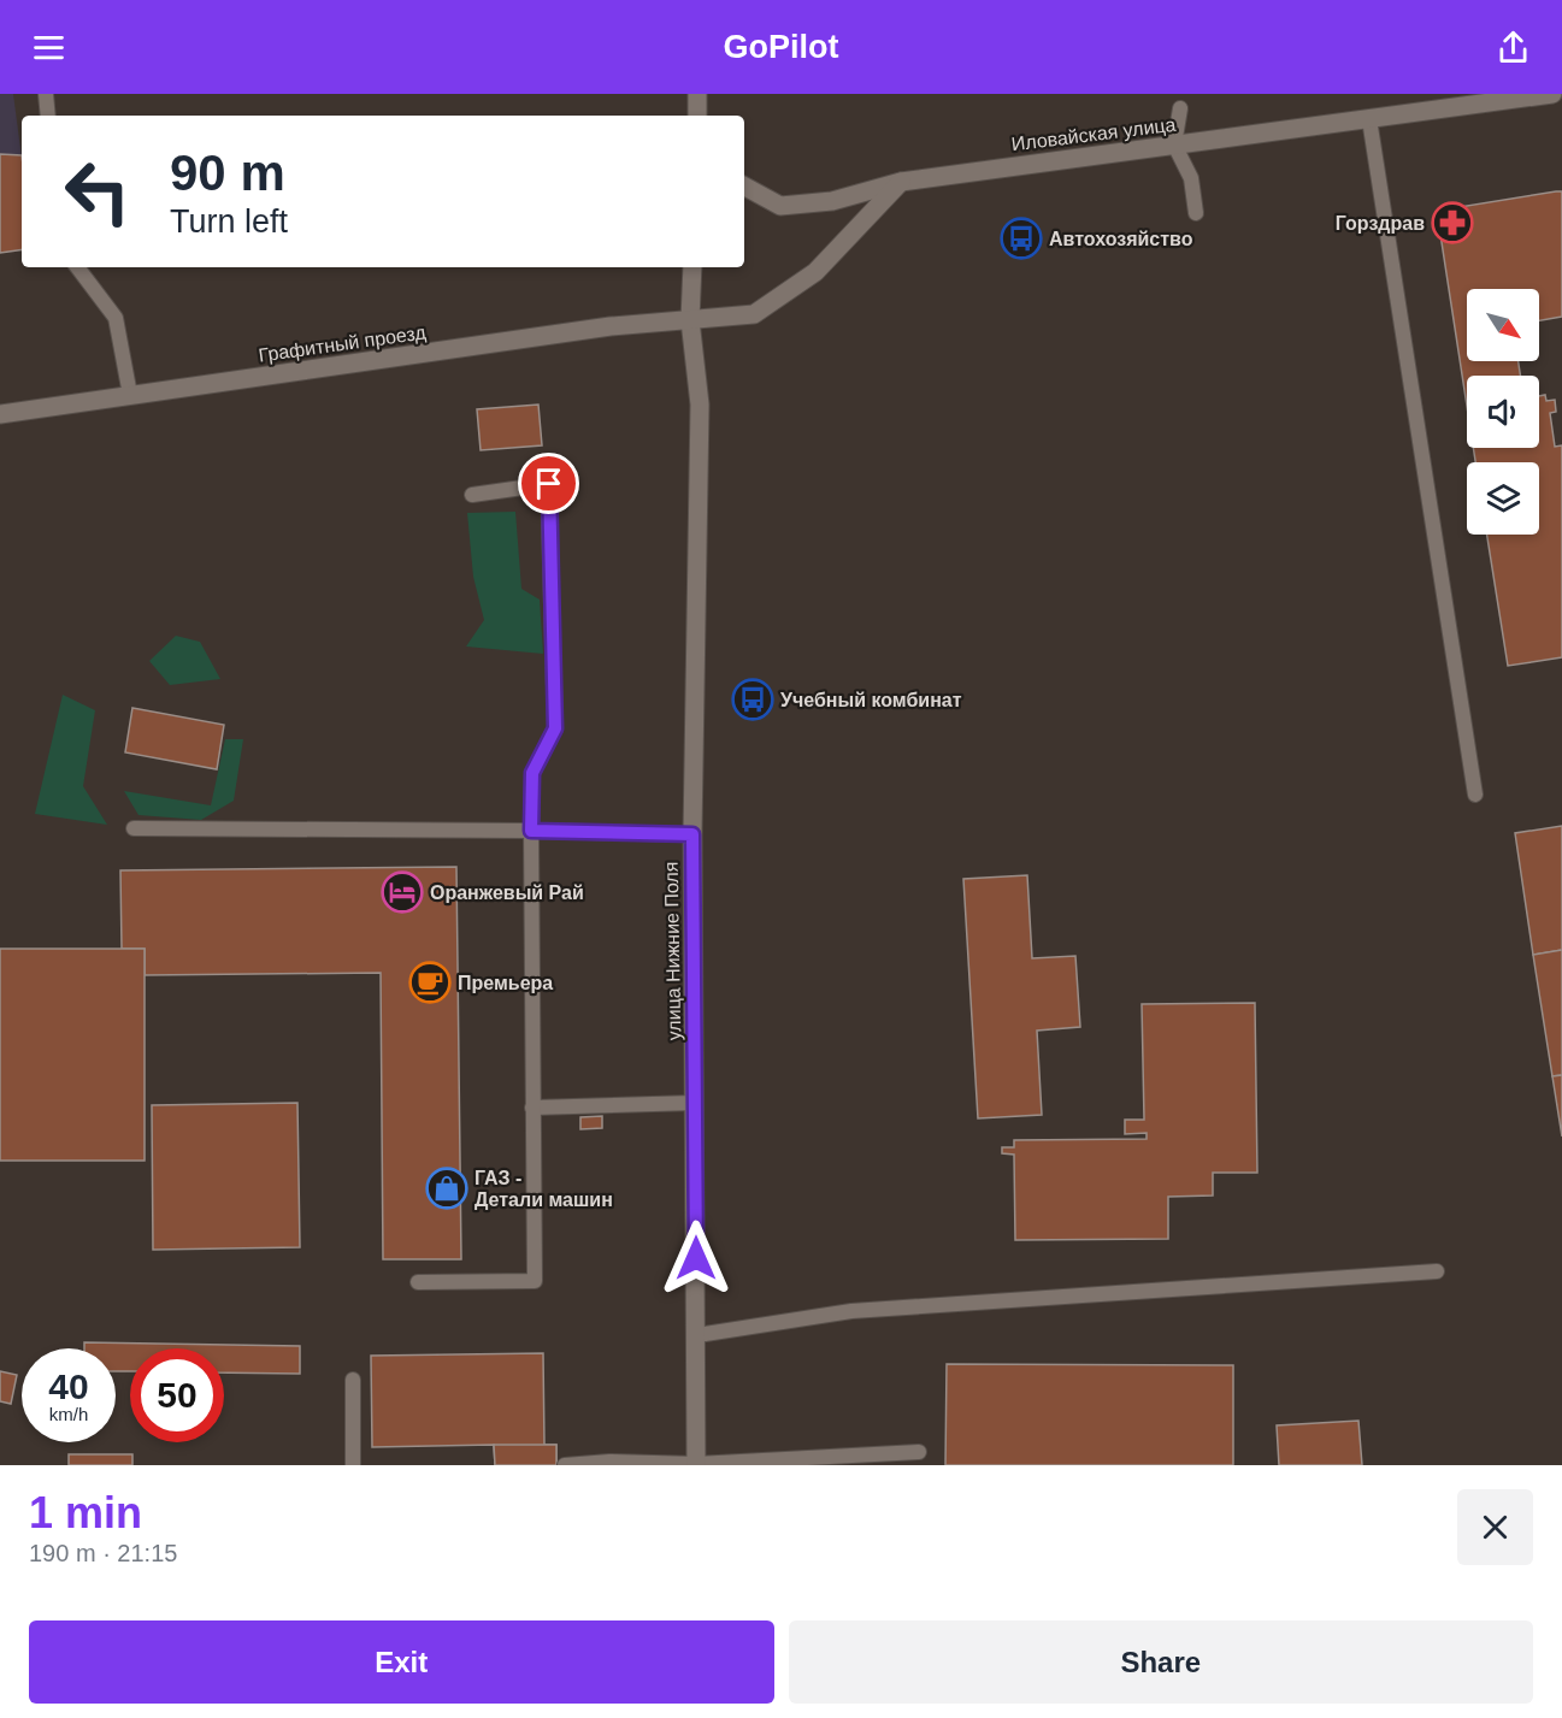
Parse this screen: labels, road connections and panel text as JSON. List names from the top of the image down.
{
  "streets": {
    "main road": ["Иловайская улица", "Графитный проезд", "улица Нижние Поля"]
  },
  "crossings": [
    ["Графитный проезд", "улица Нижние Поля"]
  ],
  "places": {
    "pharmacy": ["Горздрав"],
    "bus stop": ["Автохозяйство", "Учебный комбинат"],
    "hotel": ["Оранжевый Рай"],
    "cafe": ["Премьера"],
    "shop": ["ГАЗ - Детали машин"]
  },
  "north": "bottom right",
  "page": {
    "header": "GoPilot",
    "turn": ["90 m", "Turn left"],
    "speed": "40 km/h",
    "limit": "50",
    "heading": ["1 min", "190 m · 21:15"],
    "buttons": ["Exit", "Share"]
  }
}
